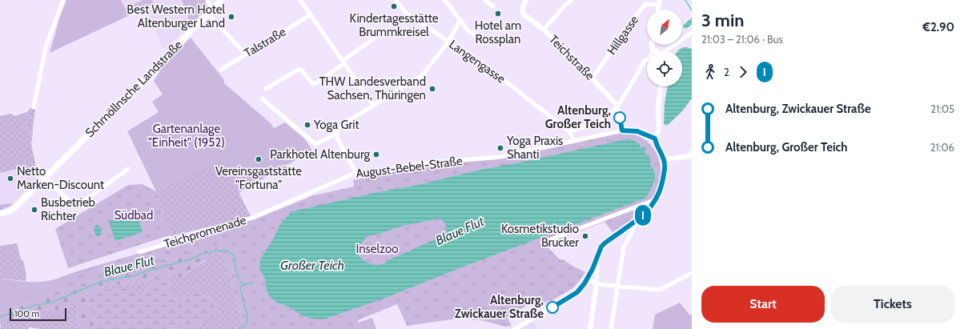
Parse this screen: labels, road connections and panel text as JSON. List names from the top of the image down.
{
  "streets": {
    "main road": ["Schmöllnsche Landstraße"],
    "street": [
      "Hillgasse",
      "Talstraße",
      "Teichstraße",
      "Langengasse",
      "August-Bebel-Straße",
      "Teichpromenade"
    ]
  },
  "crossings": [
    ["Hillgasse", "Teichstraße"],
    ["August-Bebel-Straße", "Teichpromenade"]
  ],
  "water": ["Blaue Flut", "Großer Teich"],
  "parks": ["Gartenanlage \"Einheit\" (1952)", "Südbad", "Inselzoo"],
  "places": [
    "Kindertagesstätte Brummkreisel",
    "Hotel am Rossplan",
    "Best Western Hotel Altenburger Land",
    "THW Landesverband Sachsen, Thüringen",
    "Altenburg, Großer Teich",
    "Yoga Grit",
    "Yoga Praxis Shanti",
    "Parkhotel Altenburg",
    "Vereinsgaststätte \"Fortuna\"",
    "Netto Marken-Discount",
    "Busbetrieb Richter",
    "Kosmetikstudio Brucker",
    "Altenburg, Zwickauer Straße"
  ],
  "lines": ["bus line I"],
  "scale_bar": "100 m",
  "north": "top right",
  "page": {
    "on_map": "I",
    "heading": ["3 min", "21:03 – 21:06 · Bus", "€2.90"],
    "legs": ["2", "I"],
    "list": [
      {
        "name": "Altenburg, Zwickauer Straße",
        "value": "21:05"
      },
      {
        "name": "Altenburg, Großer Teich",
        "value": "21:06"
      }
    ],
    "buttons": ["Start", "Tickets"],
    "scale": "100 m"
  }
}
